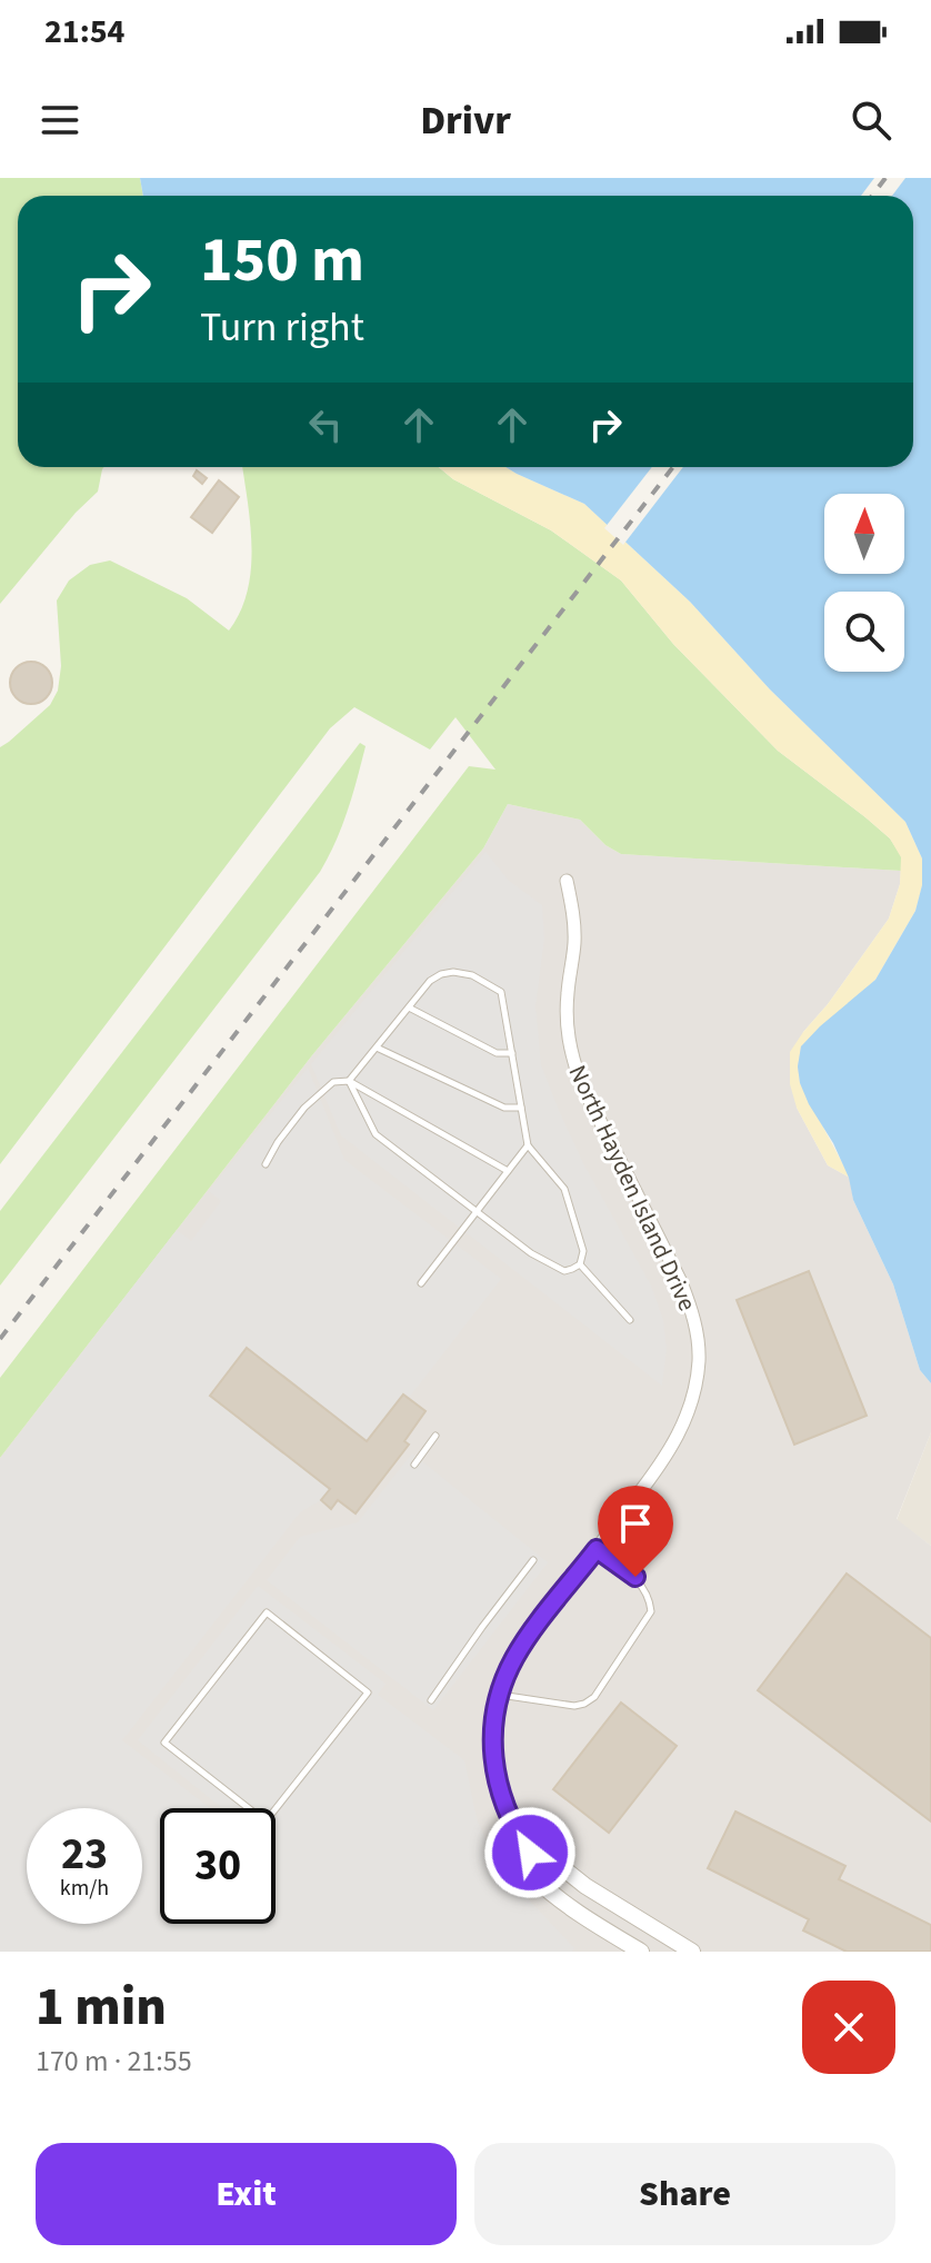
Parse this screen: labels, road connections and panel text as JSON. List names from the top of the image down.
{
  "streets": {
    "street": ["North Hayden Island Drive"]
  },
  "north": "top",
  "page": {
    "status": "21:54",
    "header": "Drivr",
    "turn": ["150 m", "Turn right"],
    "speed": "23 km/h",
    "limit": "30",
    "heading": ["1 min", "170 m · 21:55"],
    "buttons": ["Exit", "Share"]
  }
}
